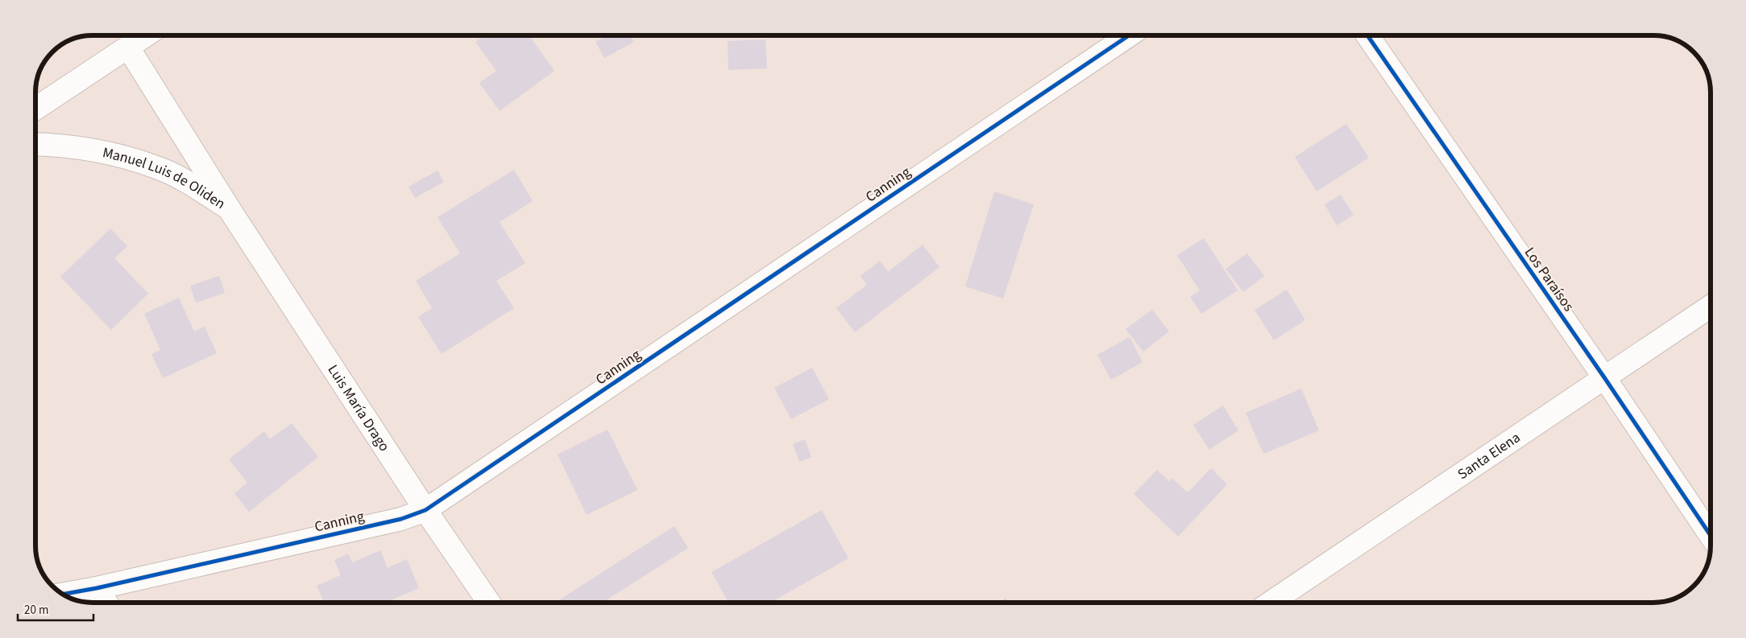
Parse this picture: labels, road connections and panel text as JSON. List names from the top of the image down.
{
  "streets": {
    "street": [
      "Manuel Luis de Oliden",
      "Canning",
      "Los Paraísos",
      "Luis María Drago",
      "Santa Elena"
    ]
  },
  "crossings": [
    ["Manuel Luis de Oliden", "Luis María Drago"],
    ["Canning", "Luis María Drago"],
    ["Los Paraísos", "Santa Elena"]
  ],
  "scale_bar": "20 m"
}
